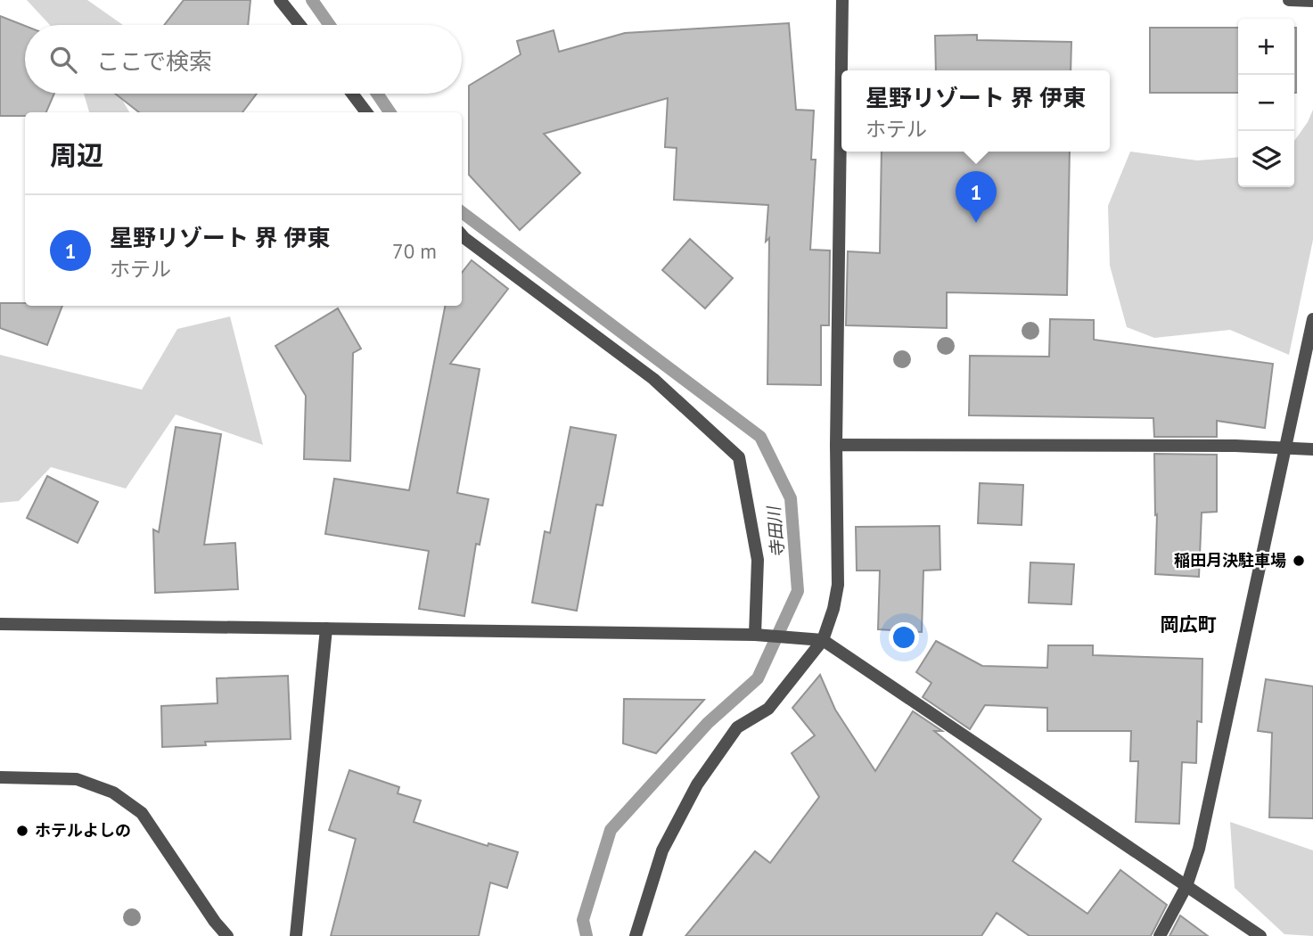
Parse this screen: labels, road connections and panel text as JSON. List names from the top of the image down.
{
  "districts": ["岡広町"],
  "water": ["寺田川"],
  "places": ["稲田月決駐車場", "ホテルよしの"],
  "page": {
    "map_buttons": ["+", "−"],
    "search": "ここで検索",
    "popup": ["星野リゾート 界 伊東", "ホテル"],
    "heading": "周辺",
    "pins": "1",
    "list": [
      {
        "mark": "1",
        "name": "星野リゾート 界 伊東",
        "note": "ホテル",
        "value": "70 m"
      }
    ]
  }
}
